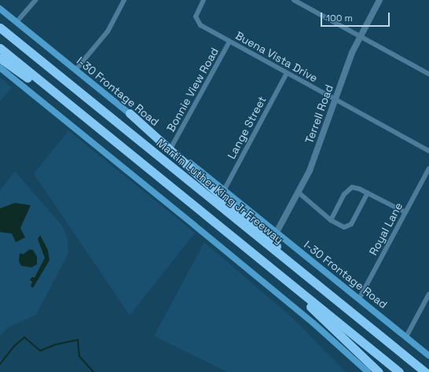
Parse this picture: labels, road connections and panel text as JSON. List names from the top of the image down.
{
  "streets": {
    "highway": ["Martin Luther King Jr Freeway"],
    "main road": ["I-30 Frontage Road"],
    "street": [
      "Buena Vista Drive",
      "Bonnie View Road",
      "Terrell Road",
      "Lange Street",
      "Royal Lane"
    ]
  },
  "crossings": [
    ["Buena Vista Drive", "Bonnie View Road"],
    ["Buena Vista Drive", "Terrell Road"],
    ["Buena Vista Drive", "Lange Street"],
    ["Bonnie View Road", "I-30 Frontage Road"],
    ["I-30 Frontage Road", "Terrell Road"],
    ["I-30 Frontage Road", "Lange Street"],
    ["I-30 Frontage Road", "Royal Lane"]
  ],
  "scale_bar": "100 m"
}
